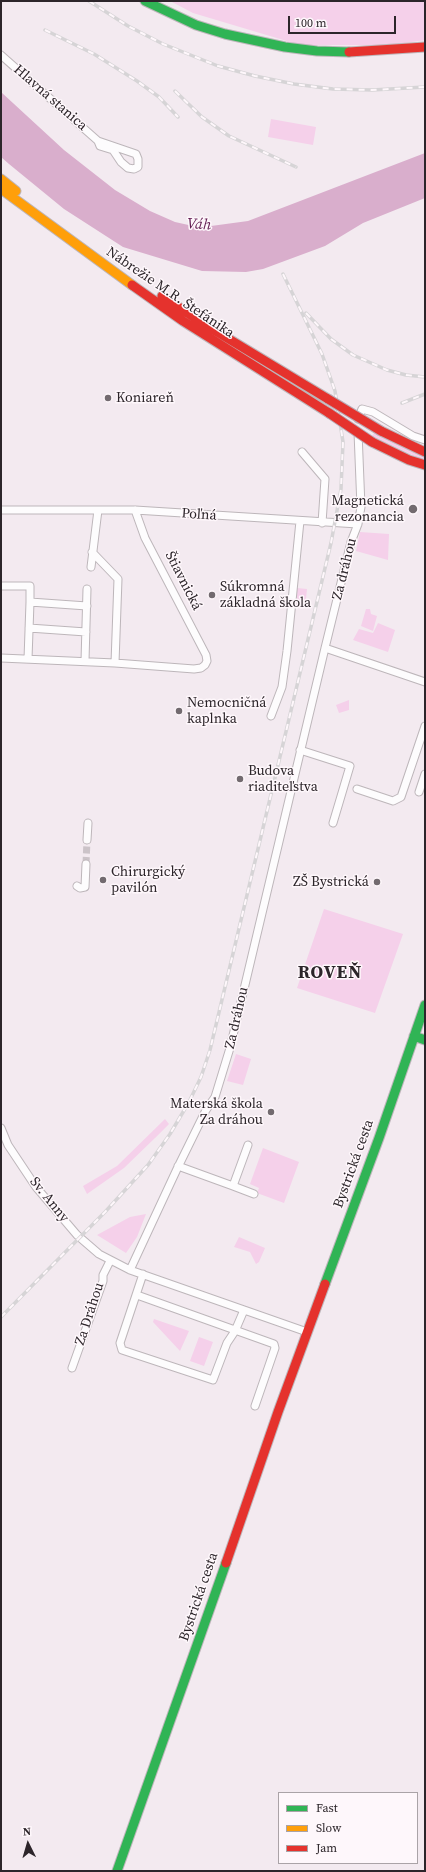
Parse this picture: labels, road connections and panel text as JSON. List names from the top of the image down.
{
  "streets": {
    "main road": ["Nábrežie M.R. Štefánika", "Bystrická cesta"],
    "street": [
      "Hlavná stanica",
      "Poľná",
      "Za dráhou",
      "Štiavnická",
      "Sv. Anny",
      "Za Dráhou"
    ]
  },
  "crossings": [
    ["Poľná", "Za dráhou"],
    ["Poľná", "Štiavnická"],
    ["Sv. Anny", "Za Dráhou"]
  ],
  "districts": ["ROVEŇ"],
  "water": ["Váh"],
  "places": [
    "Koniareň",
    "Magnetická rezonancia",
    "Súkromná základná škola",
    "Nemocničná kaplnka",
    "Budova riaditeľstva",
    "Chirurgický pavilón",
    "ZŠ Bystrická",
    "Materská škola Za dráhou"
  ],
  "legend": ["Fast", "Slow", "Jam"],
  "scale_bar": "100 m",
  "north": "top"
}
